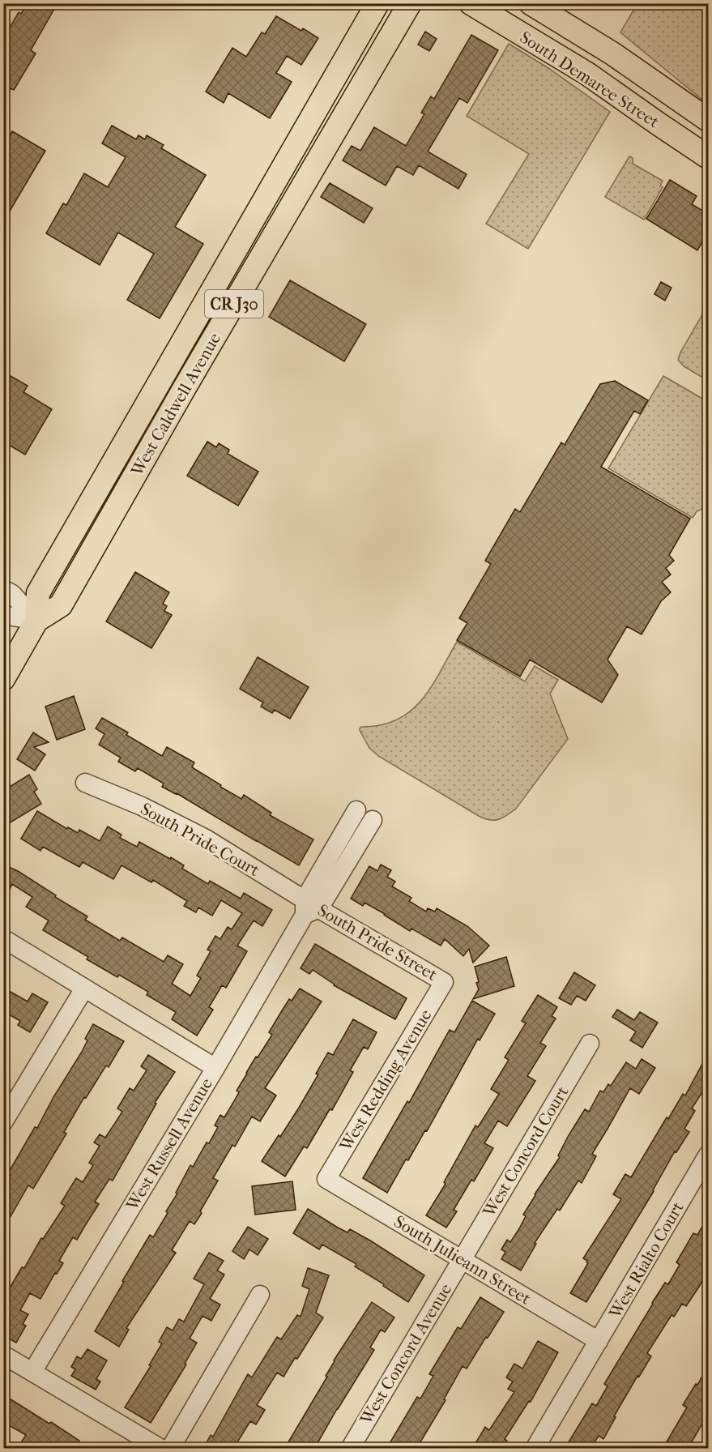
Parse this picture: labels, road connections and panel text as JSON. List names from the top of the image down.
{
  "streets": {
    "main road": ["South Demaree Street", "CR J30", "West Caldwell Avenue"],
    "street": [
      "South Pride Court",
      "South Pride Street",
      "West Redding Avenue",
      "West Russell Avenue",
      "West Concord Court",
      "South Julieann Street",
      "West Rialto Court",
      "West Concord Avenue"
    ]
  },
  "crossings": [
    ["South Pride Court", "South Pride Street"],
    ["South Pride Court", "West Russell Avenue"],
    ["South Pride Street", "West Redding Avenue"],
    ["South Pride Street", "West Russell Avenue"],
    ["West Redding Avenue", "South Julieann Street"],
    ["West Concord Court", "South Julieann Street"],
    ["West Concord Court", "West Concord Avenue"],
    ["South Julieann Street", "West Rialto Court"],
    ["South Julieann Street", "West Concord Avenue"]
  ]
}
